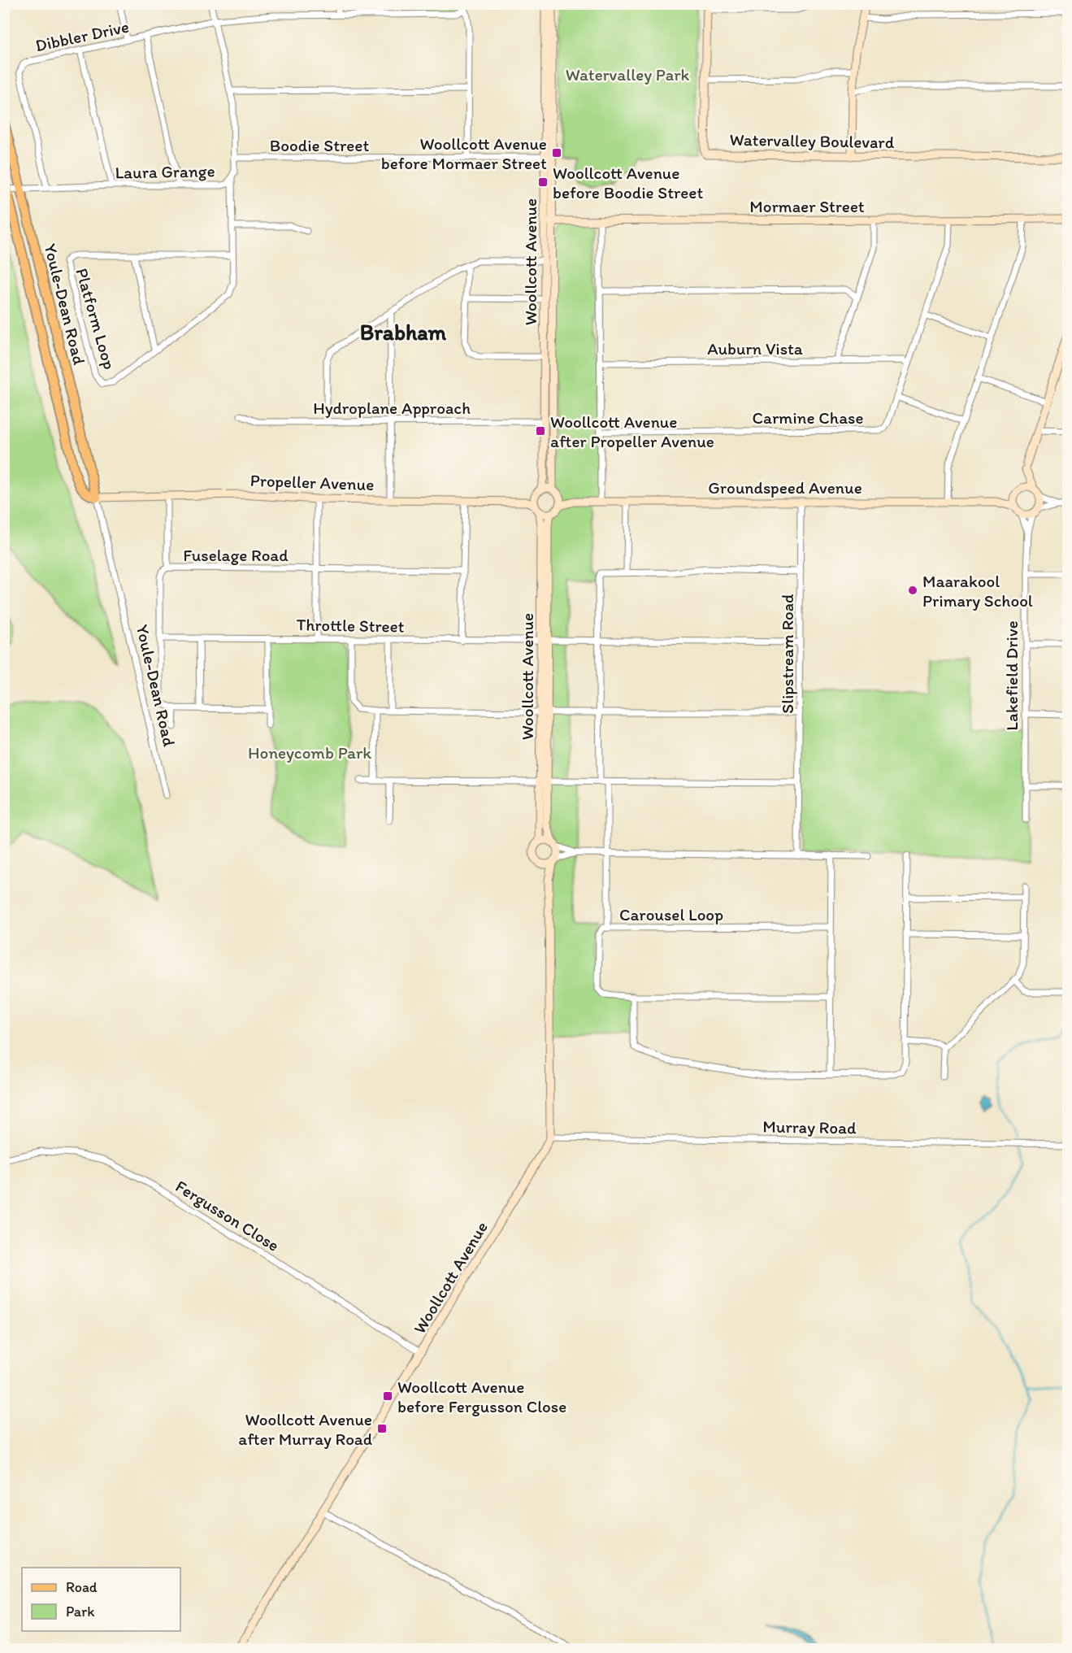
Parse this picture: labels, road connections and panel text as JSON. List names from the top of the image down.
{
  "streets": {
    "main road": ["Youle-Dean Road"],
    "street": [
      "Dibbler Drive",
      "Watervalley Boulevard",
      "Boodie Street",
      "Laura Grange",
      "Mormaer Street",
      "Woollcott Avenue",
      "Platform Loop",
      "Auburn Vista",
      "Hydroplane Approach",
      "Carmine Chase",
      "Propeller Avenue",
      "Groundspeed Avenue",
      "Fuselage Road",
      "Throttle Street",
      "Slipstream Road",
      "Lakefield Drive",
      "Carousel Loop",
      "Murray Road",
      "Fergusson Close"
    ]
  },
  "crossings": [
    ["Dibbler Drive", "Laura Grange"],
    ["Boodie Street", "Laura Grange"],
    ["Boodie Street", "Woollcott Avenue"],
    ["Laura Grange", "Youle-Dean Road"],
    ["Laura Grange", "Platform Loop"],
    ["Mormaer Street", "Woollcott Avenue"],
    ["Mormaer Street", "Carmine Chase"],
    ["Woollcott Avenue", "Hydroplane Approach"],
    ["Woollcott Avenue", "Propeller Avenue"],
    ["Woollcott Avenue", "Groundspeed Avenue"],
    ["Woollcott Avenue", "Throttle Street"],
    ["Woollcott Avenue", "Murray Road"],
    ["Woollcott Avenue", "Fergusson Close"],
    ["Youle-Dean Road", "Propeller Avenue"],
    ["Auburn Vista", "Carmine Chase"],
    ["Propeller Avenue", "Groundspeed Avenue"],
    ["Groundspeed Avenue", "Slipstream Road"],
    ["Groundspeed Avenue", "Lakefield Drive"],
    ["Fuselage Road", "Throttle Street"],
    ["Throttle Street", "Slipstream Road"]
  ],
  "districts": ["Brabham"],
  "parks": ["Watervalley Park", "Honeycomb Park"],
  "places": {
    "transit": [
      "Woollcott Avenue before Mormaer Street",
      "Woollcott Avenue before Boodie Street",
      "Woollcott Avenue after Propeller Avenue",
      "Woollcott Avenue before Fergusson Close",
      "Woollcott Avenue after Murray Road"
    ],
    "other": ["Maarakool Primary School"]
  },
  "legend": ["Road", "Park"]
}
